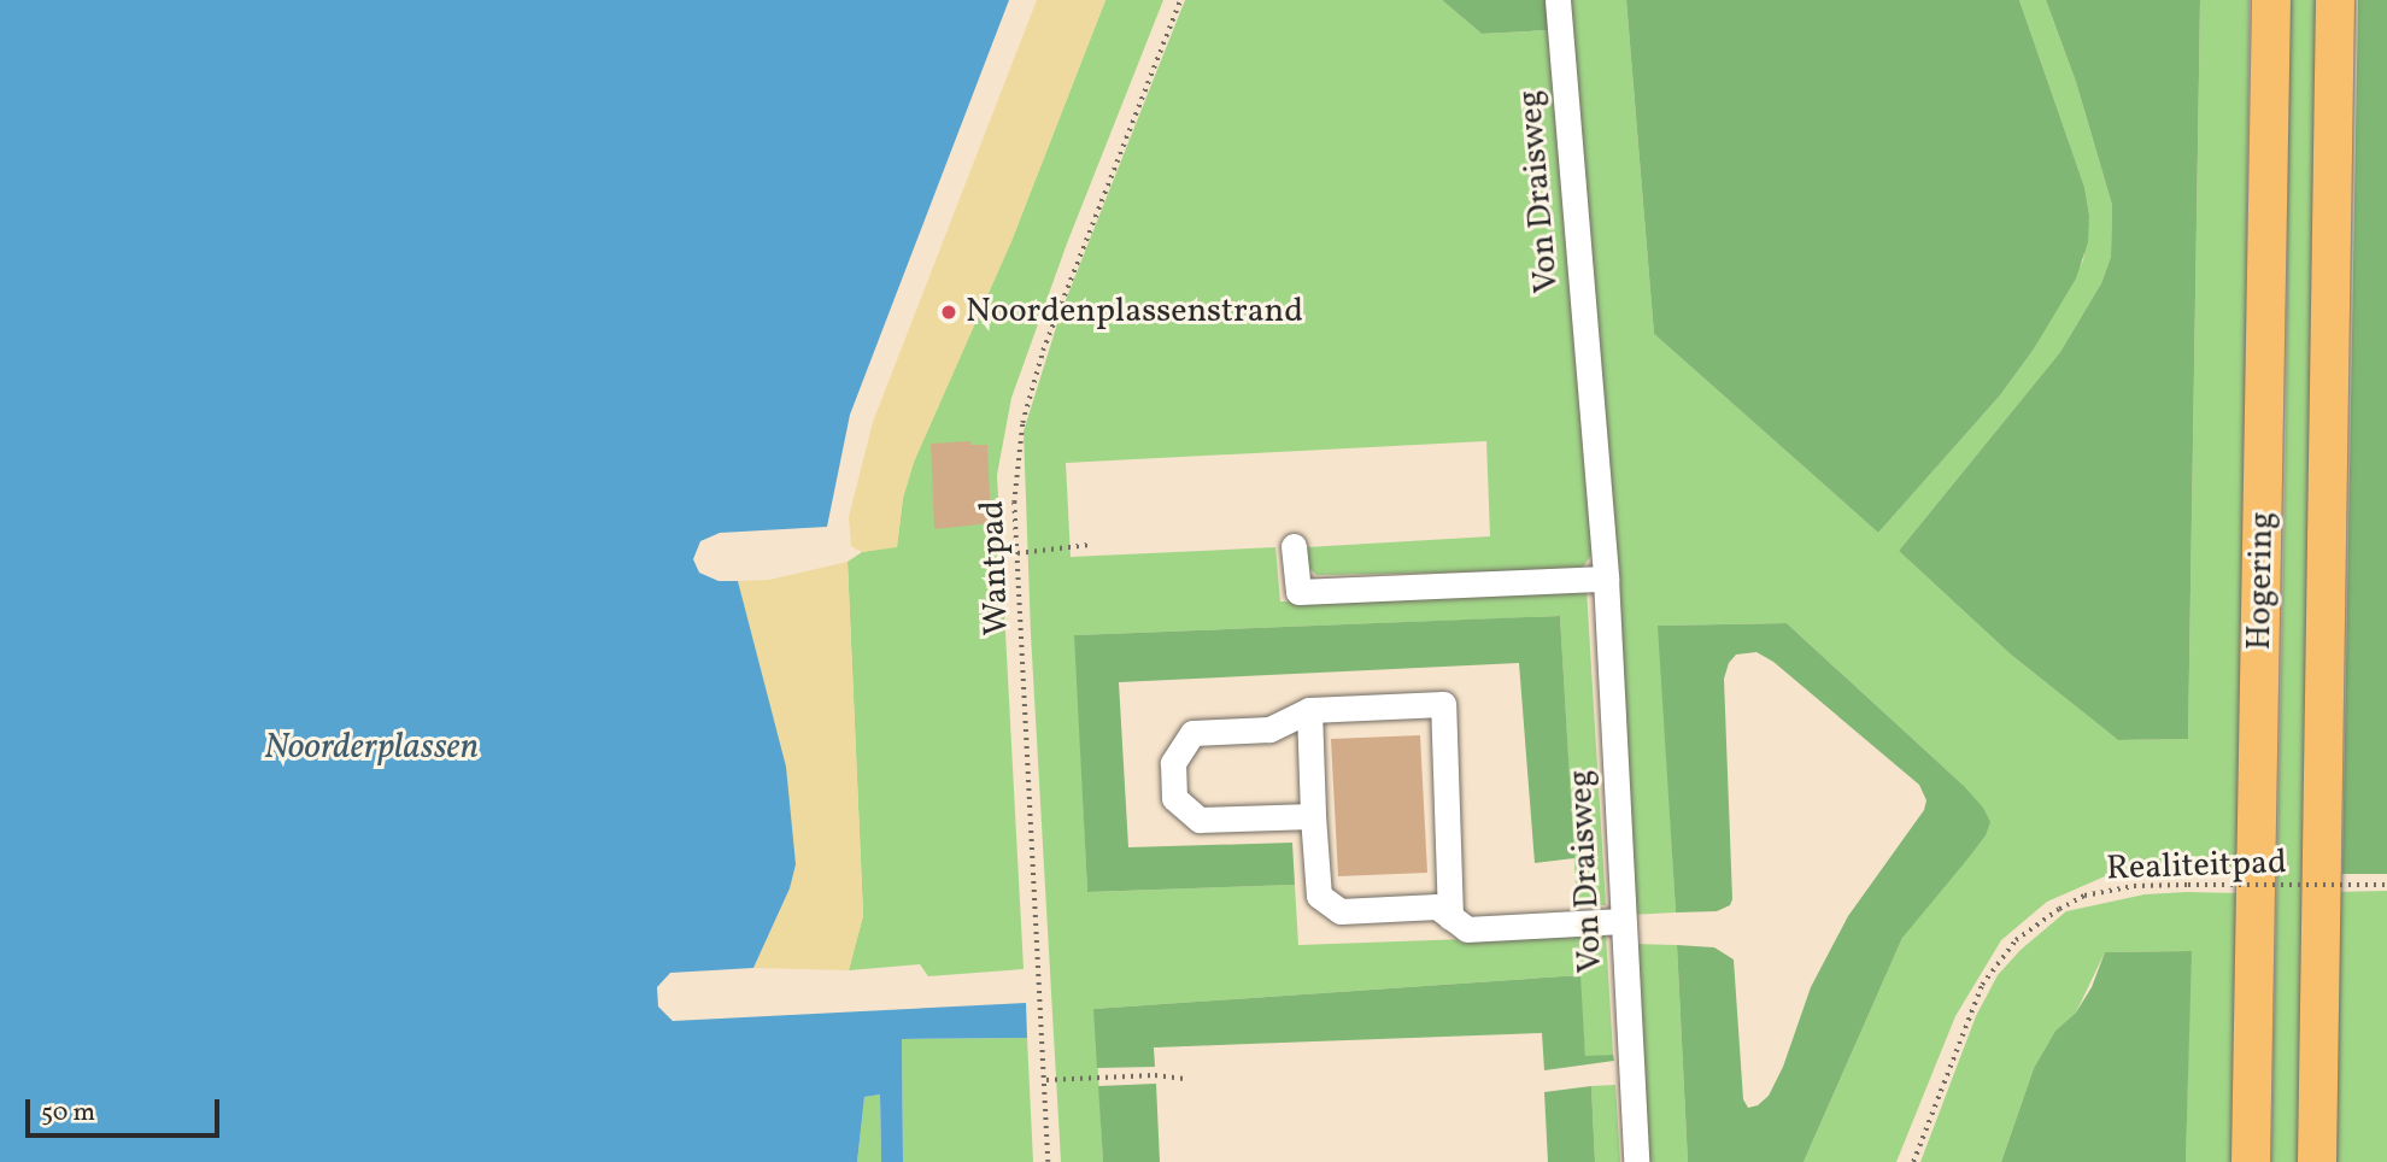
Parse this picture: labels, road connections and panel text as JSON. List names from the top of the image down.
{
  "streets": {
    "highway": ["Hogering"],
    "street": ["Von Draisweg"],
    "path": ["Wantpad", "Realiteitpad"]
  },
  "water": ["Noorderplassen"],
  "places": ["Noordenplassenstrand"],
  "scale_bar": "50 m"
}
